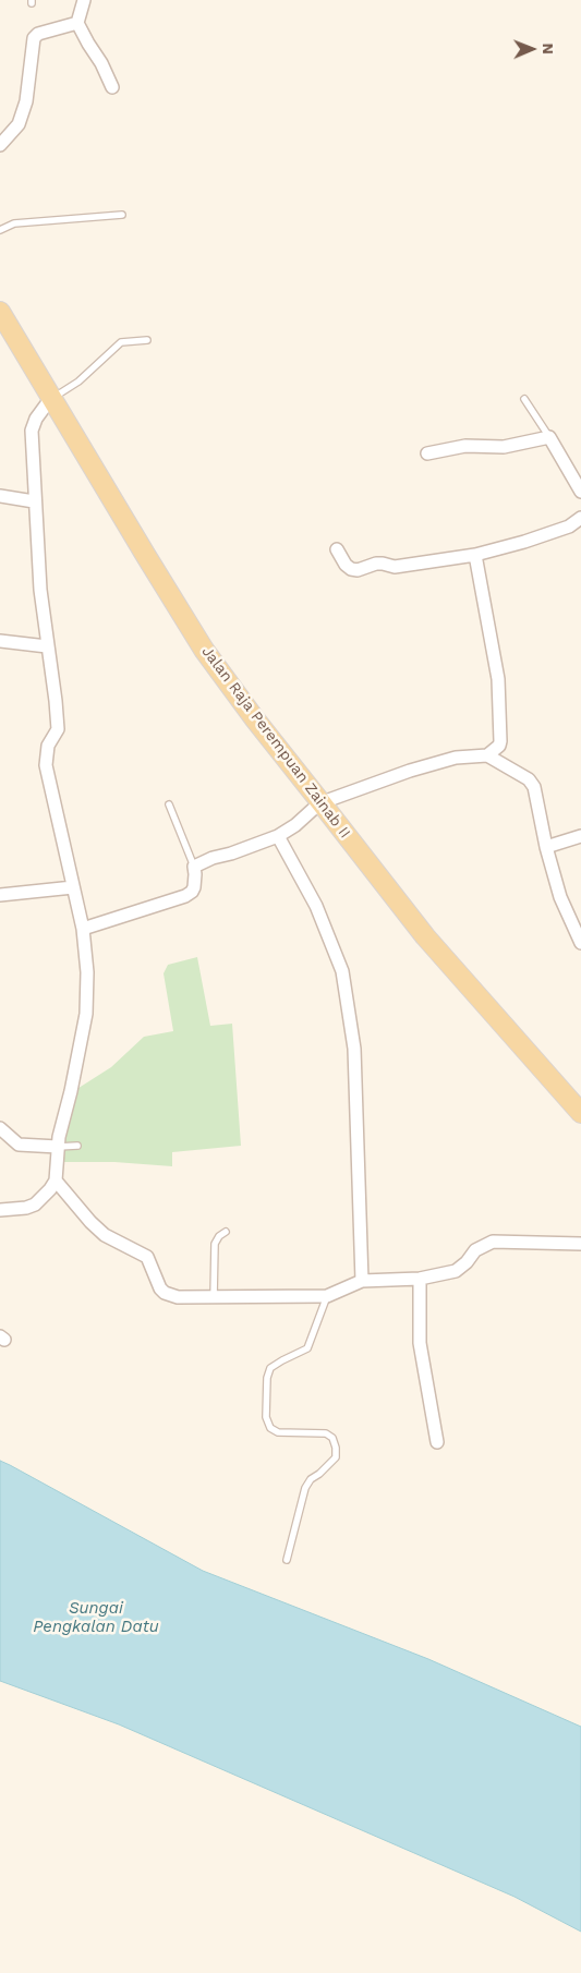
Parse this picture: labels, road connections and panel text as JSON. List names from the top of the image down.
{
  "streets": {
    "main road": ["Jalan Raja Perempuan Zainab II"]
  },
  "water": ["Sungai Pengkalan Datu"],
  "north": "right"
}
